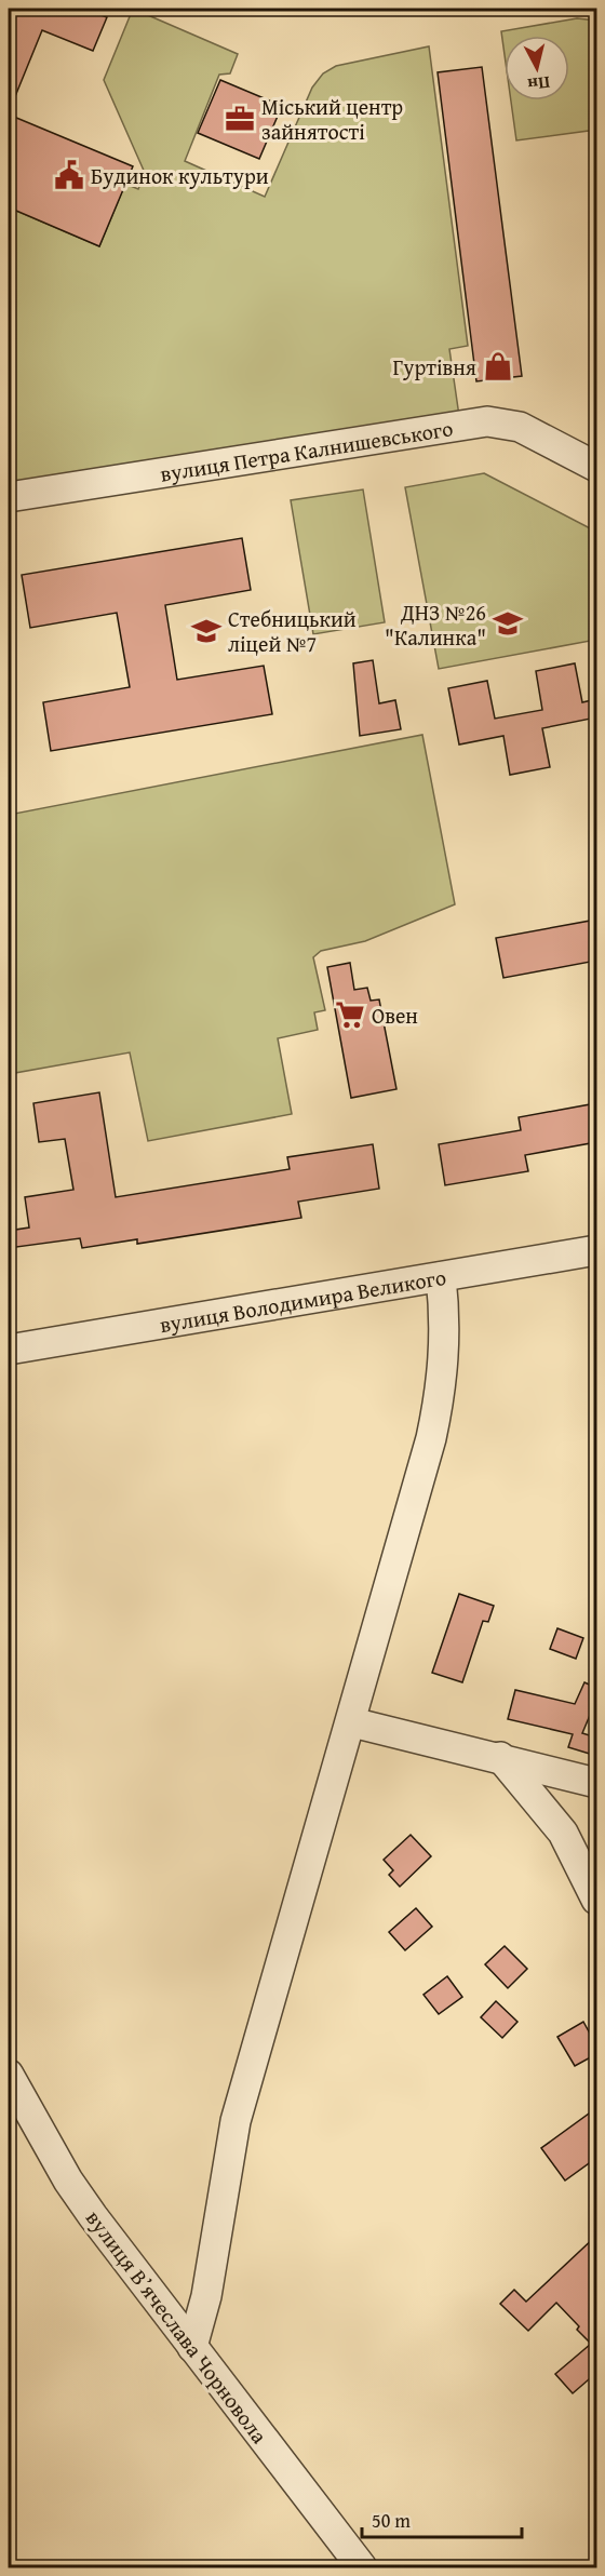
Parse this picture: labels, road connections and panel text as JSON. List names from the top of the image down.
{
  "streets": {
    "street": ["вулиця Петра Калнишевського", "вулиця Володимира Великого", "вулиця Вʼячеслава Чорновола"]
  },
  "places": {
    "office": ["Міський центр зайнятості"],
    "public building": ["Будинок культури"],
    "shop": ["Гуртівня"],
    "school or university": ["ДНЗ №26 \"Калинка\"", "Стебницький ліцей №7"],
    "supermarket": ["Овен"]
  },
  "scale_bar": "50 m",
  "north": "bottom"
}
